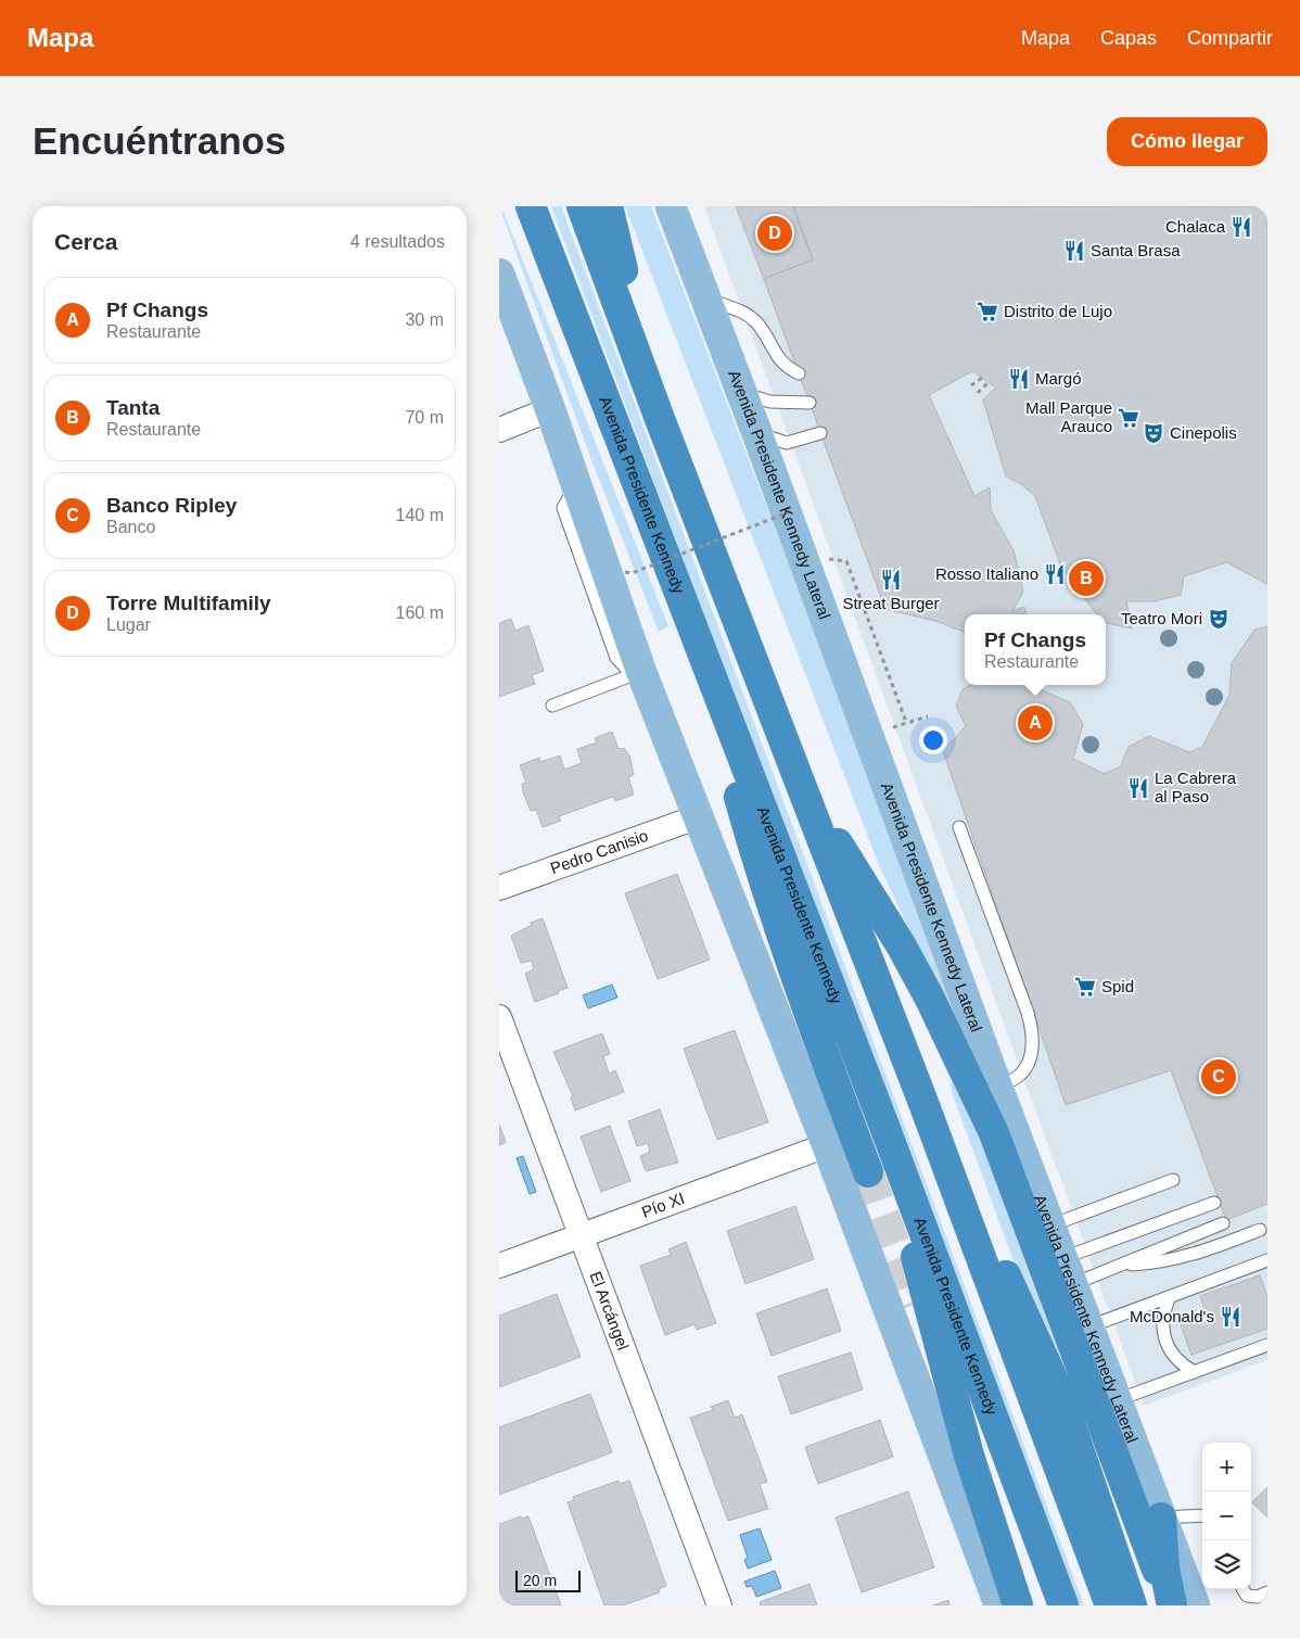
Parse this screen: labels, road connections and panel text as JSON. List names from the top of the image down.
{
  "streets": {
    "highway": ["Avenida Presidente Kennedy"],
    "main road": ["Avenida Presidente Kennedy Lateral"],
    "street": ["Pedro Canisio", "Pío XI", "El Arcángel"]
  },
  "crossings": [
    ["Pío XI", "El Arcángel"]
  ],
  "places": {
    "restaurant": [
      "Chalaca",
      "Santa Brasa",
      "Margó",
      "Rosso Italiano",
      "Streat Burger",
      "La Cabrera al Paso",
      "McDonald's"
    ],
    "supermarket": ["Distrito de Lujo", "Mall Parque Arauco", "Spid"],
    "theatre": ["Cinepolis", "Teatro Mori"]
  },
  "scale_bar": "20 m",
  "page": {
    "header": "Mapa",
    "nav": ["Mapa", "Capas", "Compartir"],
    "buttons": "Cómo llegar",
    "title": "Encuéntranos",
    "heading": ["Cerca", "4 resultados"],
    "pins": [
      "D",
      "B",
      "A",
      "C"
    ],
    "list": [
      {
        "mark": "A",
        "name": "Pf Changs",
        "note": "Restaurante",
        "value": "30 m"
      },
      {
        "mark": "B",
        "name": "Tanta",
        "note": "Restaurante",
        "value": "70 m"
      },
      {
        "mark": "C",
        "name": "Banco Ripley",
        "note": "Banco",
        "value": "140 m"
      },
      {
        "mark": "D",
        "name": "Torre Multifamily",
        "note": "Lugar",
        "value": "160 m"
      }
    ],
    "popup": ["Pf Changs", "Restaurante"],
    "map_buttons": ["+", "−"],
    "scale": "20 m"
  }
}
